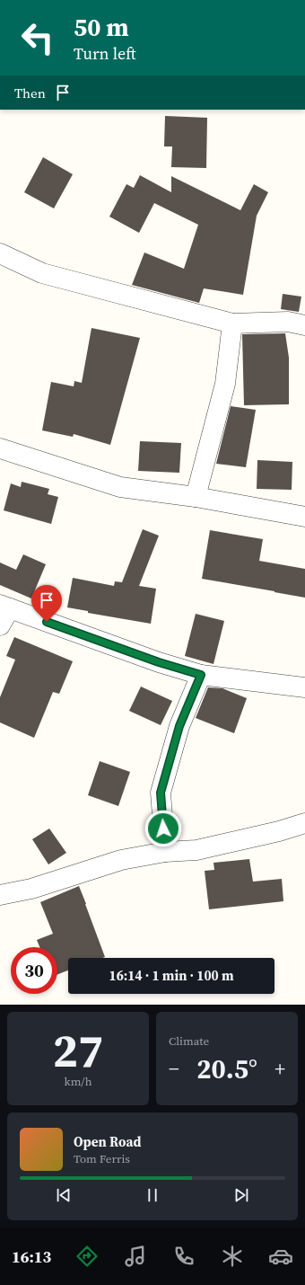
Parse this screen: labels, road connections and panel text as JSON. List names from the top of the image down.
{
  "page": {
    "turn": ["50 m", "Turn left"],
    "then": "Then",
    "limit": "30",
    "trip": "16:14 · 1 min · 100 m",
    "tile": [
      ["27", "km/h"],
      "Climate"
    ],
    "heat": ["−", "20.5°", "+"],
    "song": ["Open Road", "Tom Ferris"],
    "tabs": "16:13"
  }
}
